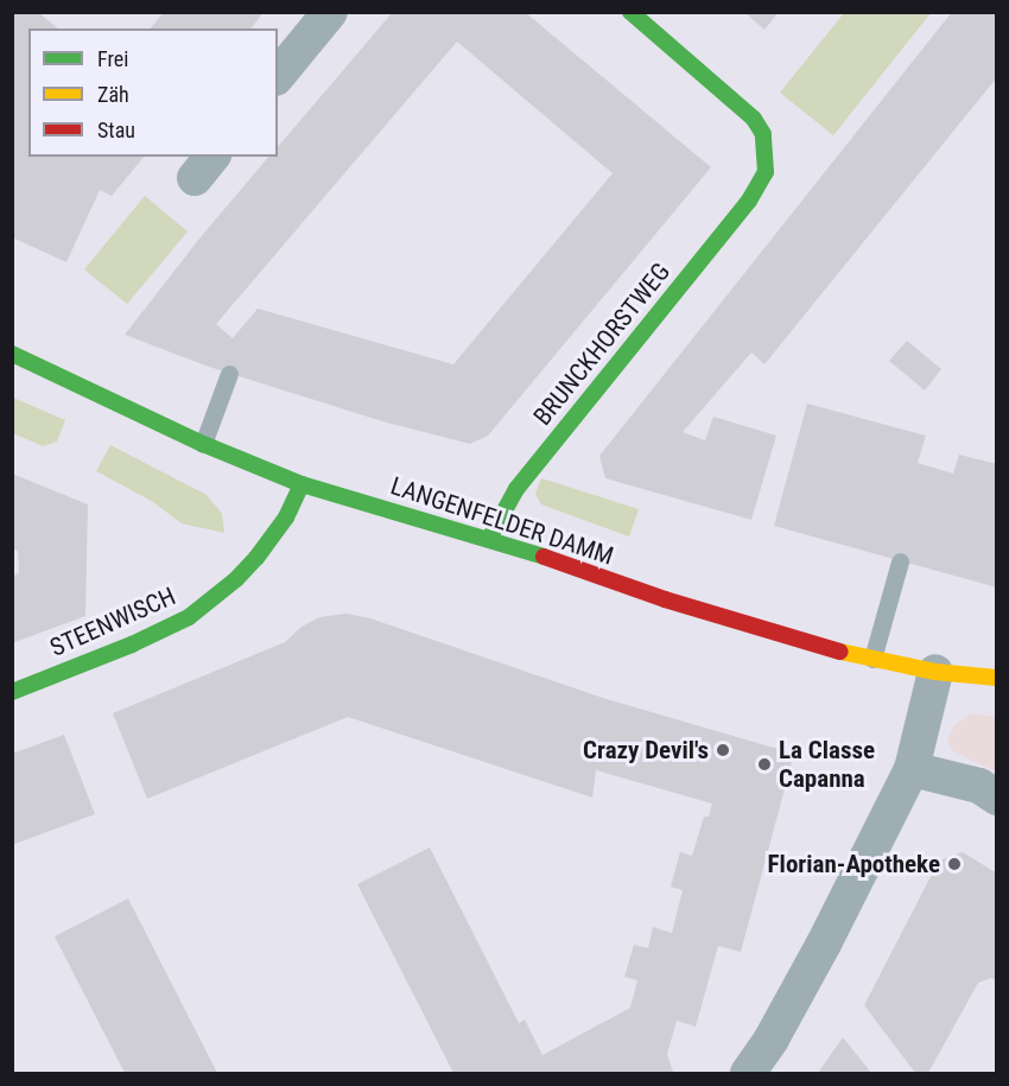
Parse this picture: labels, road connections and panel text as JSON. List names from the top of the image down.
{
  "streets": {
    "street": ["BRUNCKHORSTWEG", "LANGENFELDER DAMM", "STEENWISCH"]
  },
  "crossings": [
    ["BRUNCKHORSTWEG", "LANGENFELDER DAMM"],
    ["LANGENFELDER DAMM", "STEENWISCH"]
  ],
  "places": ["Crazy Devil's", "La Classe Capanna", "Florian-Apotheke"],
  "legend": ["Frei", "Zäh", "Stau"]
}
